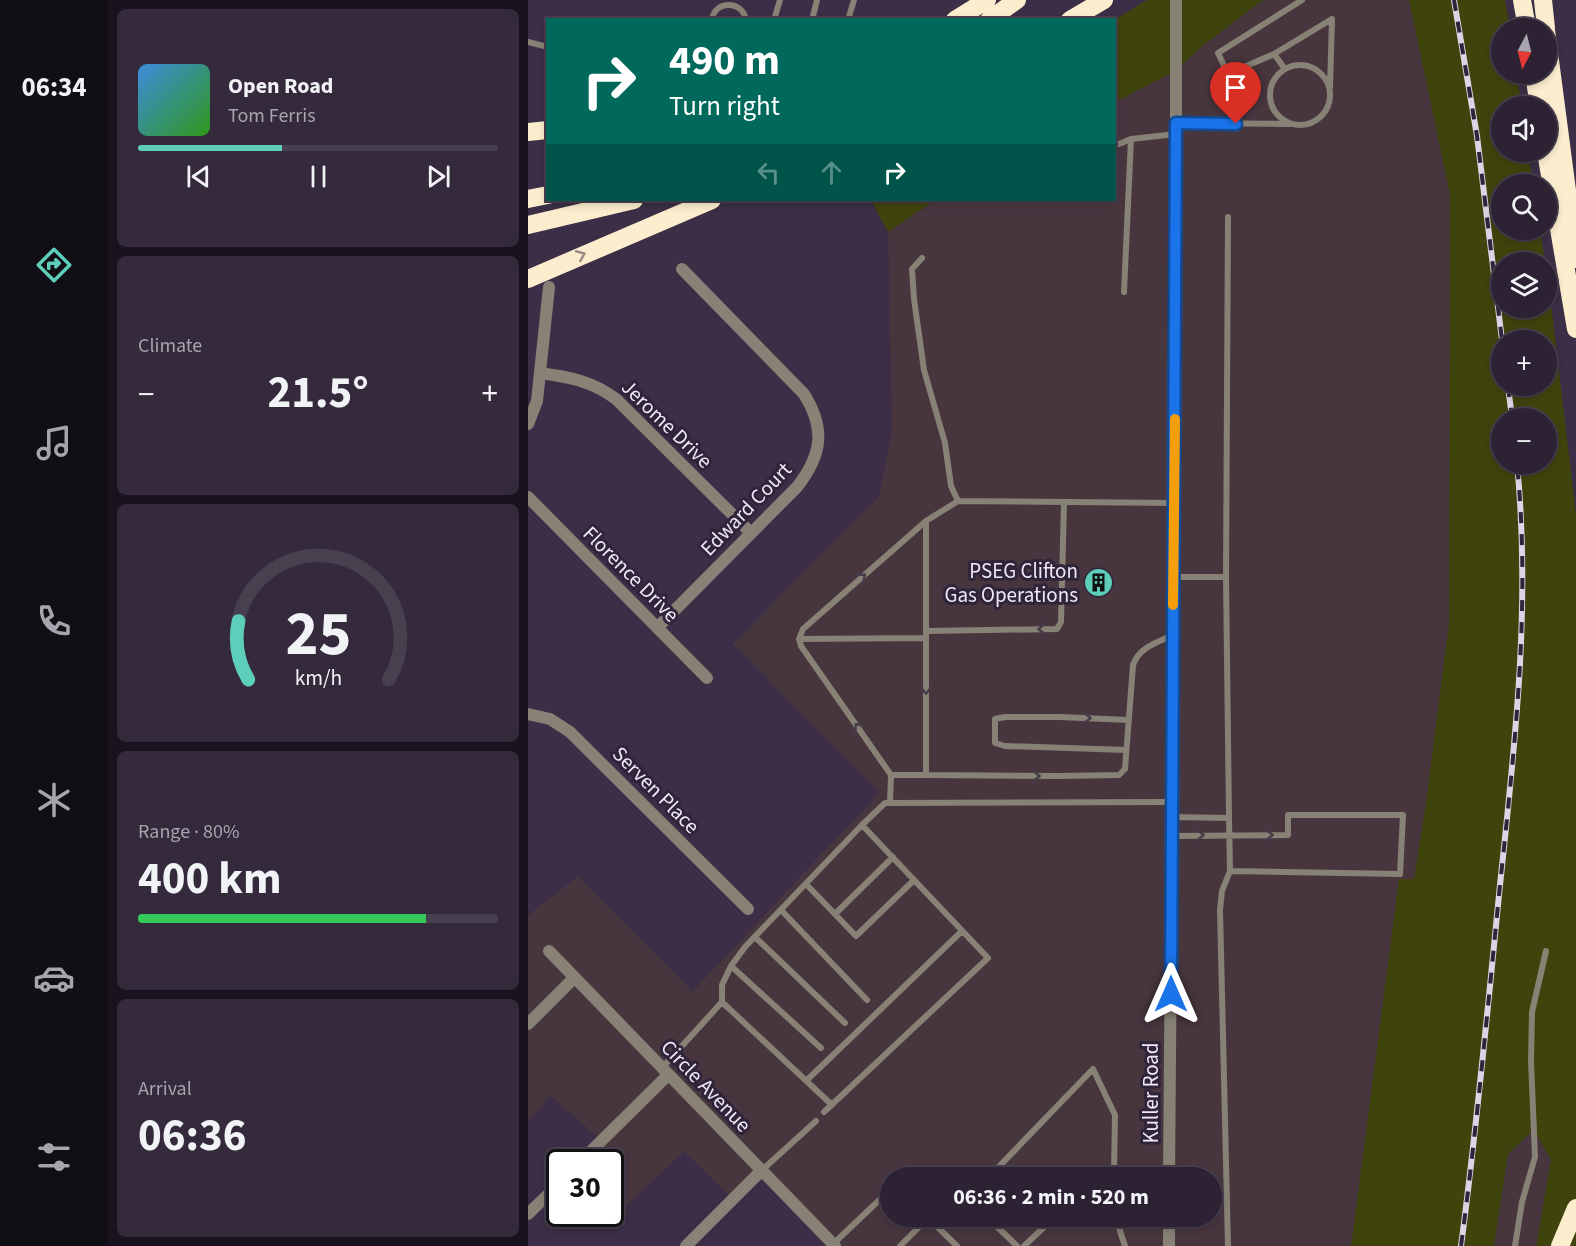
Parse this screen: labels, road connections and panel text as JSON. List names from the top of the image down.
{
  "streets": {
    "street": [
      "Jerome Drive",
      "Edward Court",
      "Florence Drive",
      "Serven Place",
      "Circle Avenue",
      "Kuller Road"
    ]
  },
  "crossings": [
    ["Jerome Drive", "Edward Court"],
    ["Edward Court", "Florence Drive"]
  ],
  "places": {
    "building": ["PSEG Clifton Gas Operations"]
  },
  "north": "bottom",
  "page": {
    "tabs": "06:34",
    "map_buttons": ["+", "−"],
    "turn": ["490 m", "Turn right"],
    "song": ["Open Road", "Tom Ferris"],
    "tile": [
      "Climate",
      ["Range · 80%", "400 km"],
      ["Arrival", "06:36"]
    ],
    "heat": ["−", "21.5°", "+"],
    "limit": "30",
    "trip": "06:36 · 2 min · 520 m",
    "gauge": ["25", "km/h"]
  }
}
